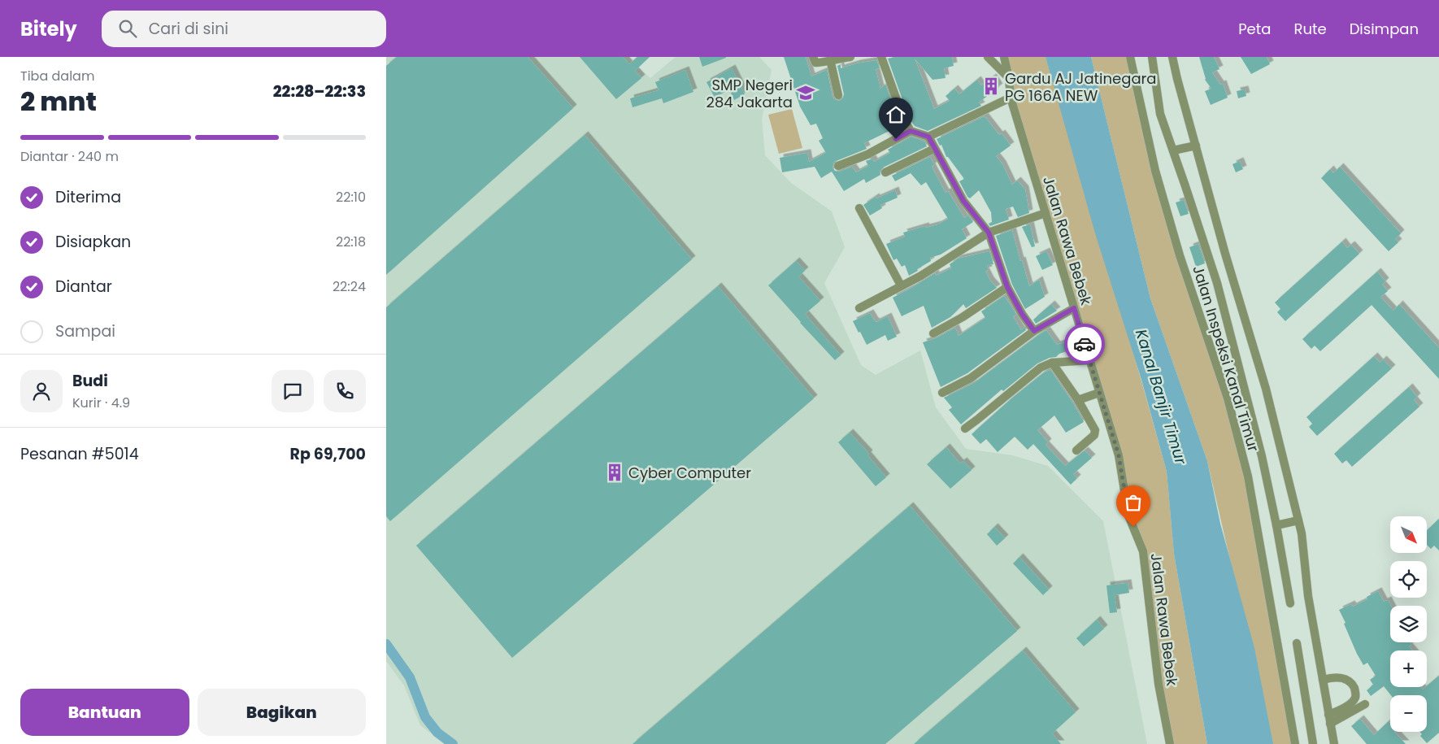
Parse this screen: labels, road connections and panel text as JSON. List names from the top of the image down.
{
  "streets": {
    "street": ["Jalan Rawa Bebek", "Jalan Inspeksi Kanal Timur"]
  },
  "water": ["Kanal Banjir Timur"],
  "places": {
    "building": ["Gardu AJ Jatinegara PG 166A NEW", "Cyber Computer"],
    "school or university": ["SMP Negeri 284 Jakarta"]
  },
  "north": "bottom right",
  "page": {
    "header": "Bitely",
    "search": "Cari di sini",
    "nav": ["Peta", "Rute", "Disimpan"],
    "heading": ["2 mnt", "Tiba dalam", "22:28–22:33"],
    "panel": [
      "Budi",
      "Kurir · 4.9",
      "Pesanan #5014",
      "Rp 69,700"
    ],
    "bar": "Diantar · 240 m",
    "list": [
      ["Diterima", "22:10"],
      ["Disiapkan", "22:18"],
      ["Diantar", "22:24"],
      "Sampai"
    ],
    "map_buttons": ["+", "−"],
    "buttons": ["Bantuan", "Bagikan"]
  }
}
